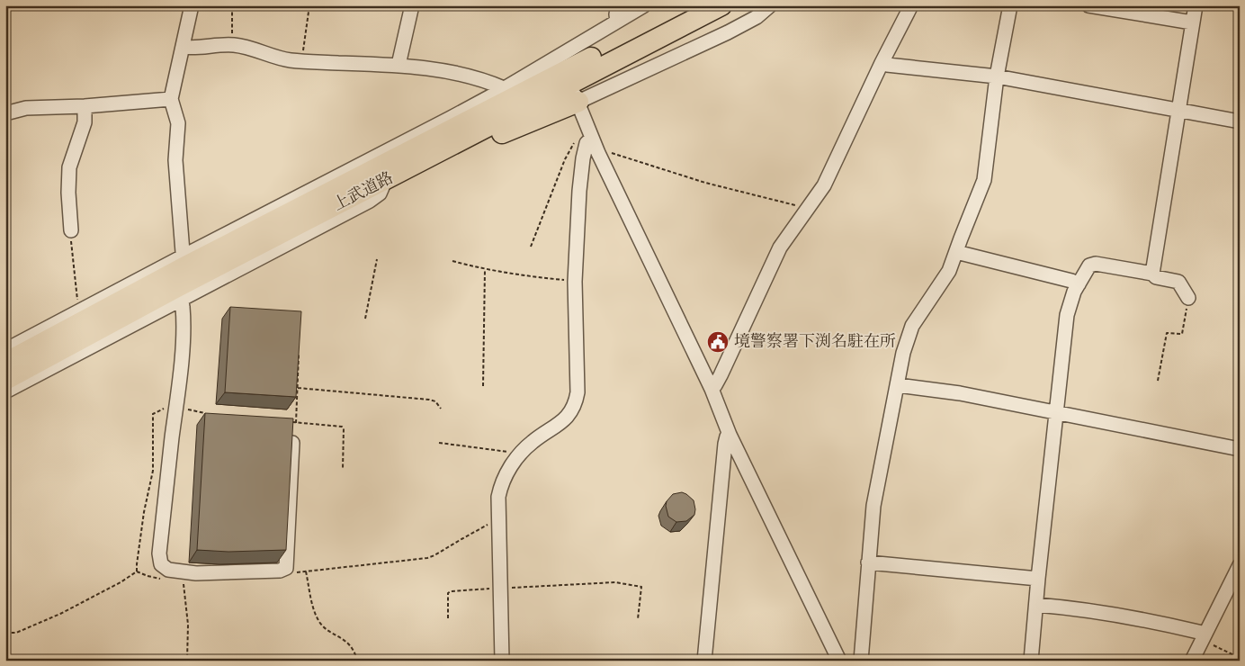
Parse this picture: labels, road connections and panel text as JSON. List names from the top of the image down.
{
  "streets": {
    "highway": ["上武道路"]
  },
  "places": {
    "public building": ["境警察署下渕名駐在所"]
  }
}
